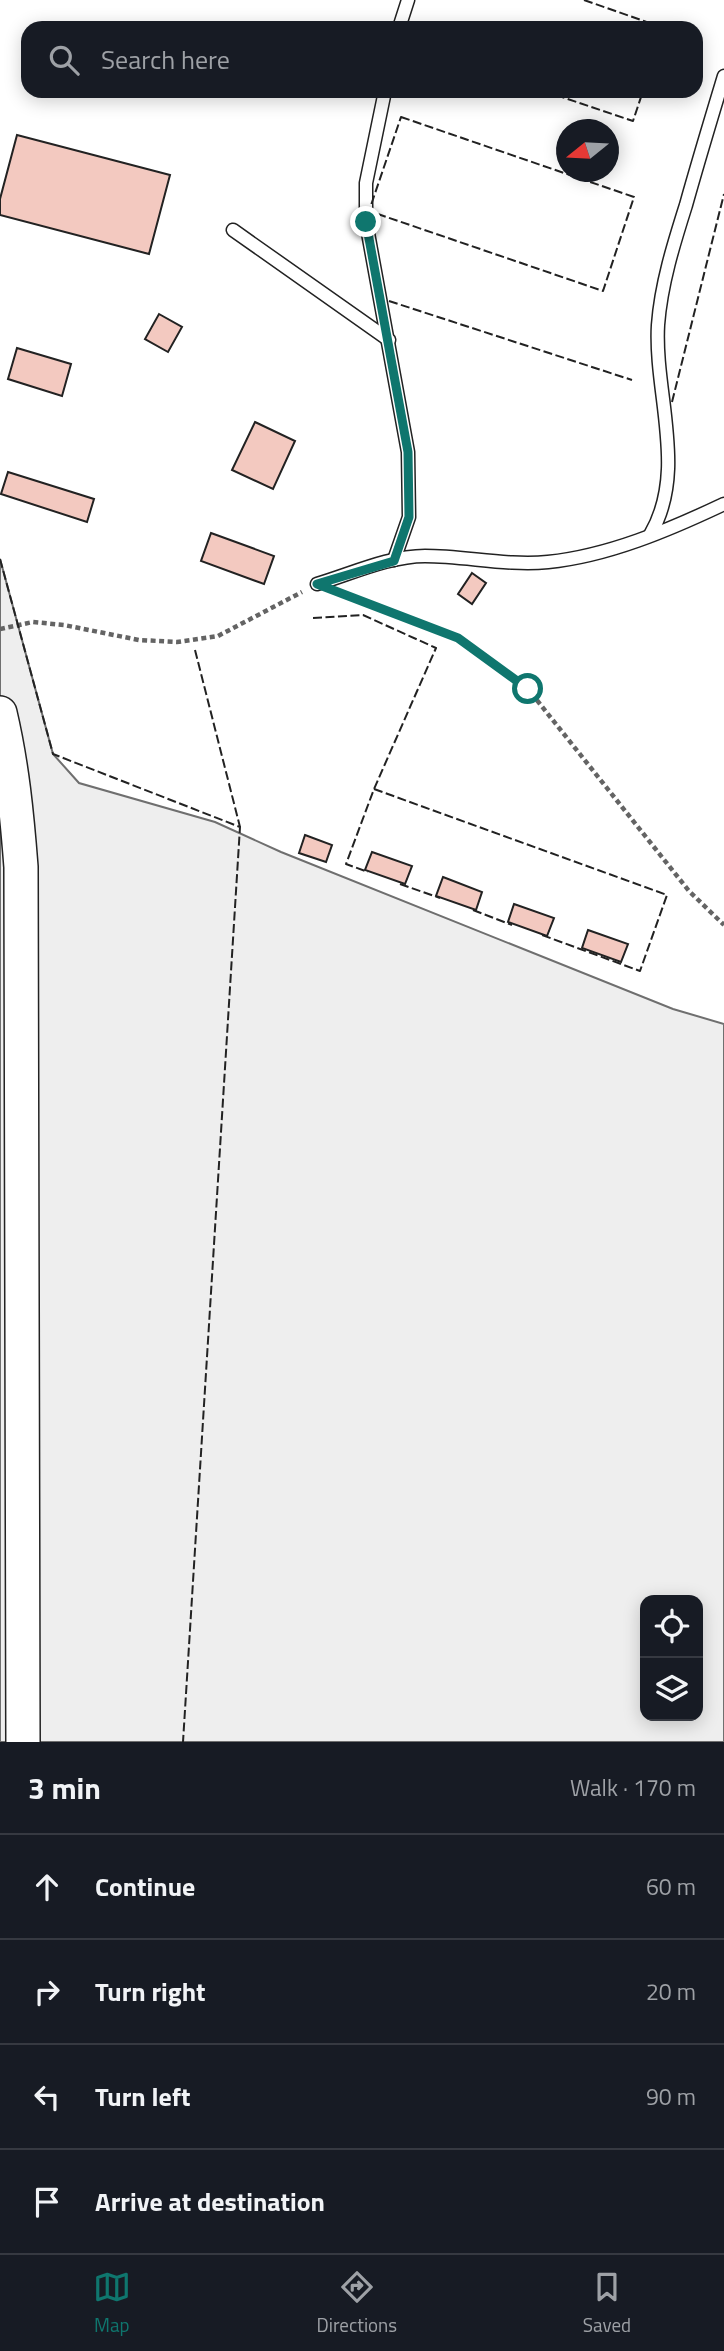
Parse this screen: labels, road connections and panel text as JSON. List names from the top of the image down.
{
  "north": "left",
  "page": {
    "search": "Search here",
    "heading": ["3 min", "Walk · 170 m"],
    "list": [
      ["Continue", "60 m"],
      ["Turn right", "20 m"],
      ["Turn left", "90 m"],
      "Arrive at destination"
    ],
    "nav": ["Map", "Directions", "Saved"]
  }
}
